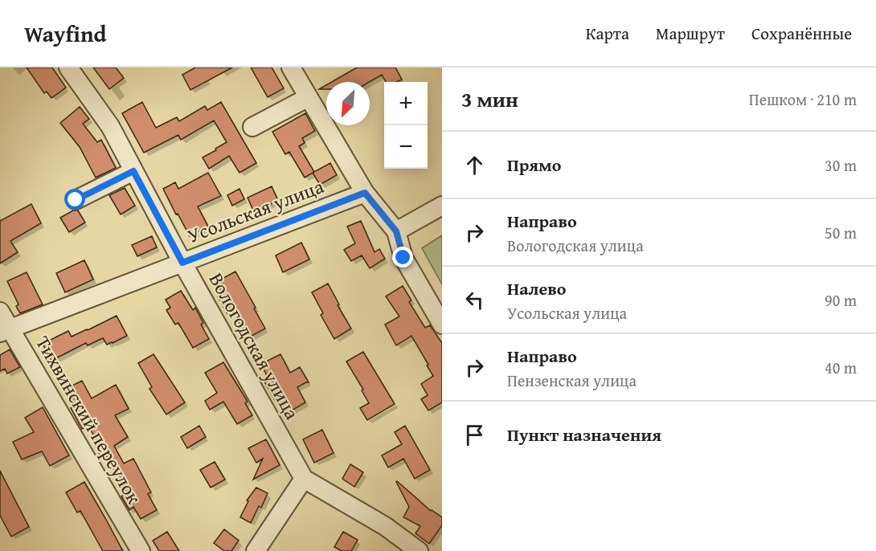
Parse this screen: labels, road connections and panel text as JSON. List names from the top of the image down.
{
  "streets": {
    "street": ["Усольская улица", "Вологодская улица", "Тихвинский переулок"]
  },
  "crossings": [
    ["Усольская улица", "Вологодская улица"],
    ["Усольская улица", "Тихвинский переулок"]
  ],
  "north": "bottom left",
  "page": {
    "header": "Wayfind",
    "nav": ["Карта", "Маршрут", "Сохранённые"],
    "heading": ["3 мин", "Пешком · 210 m"],
    "map_buttons": ["+", "−"],
    "list": [
      ["Прямо", "30 m"],
      ["Направо", "Вологодская улица", "50 m"],
      ["Налево", "Усольская улица", "90 m"],
      ["Направо", "Пензенская улица", "40 m"],
      "Пункт назначения"
    ]
  }
}
